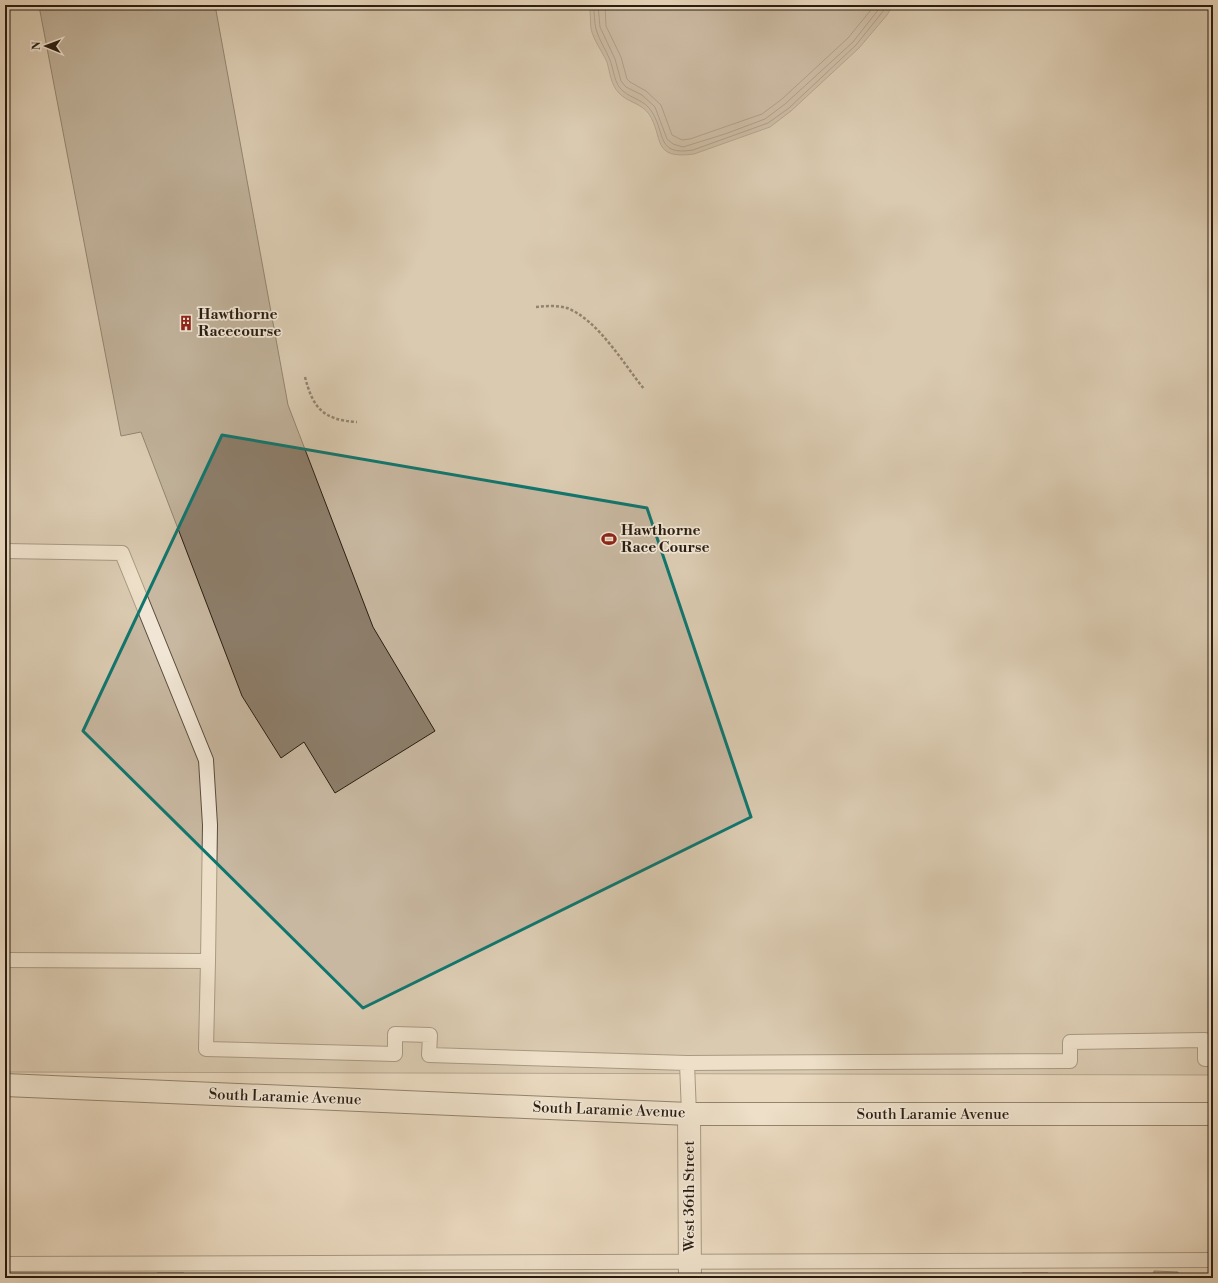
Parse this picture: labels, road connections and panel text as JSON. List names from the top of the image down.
{
  "streets": {
    "main road": ["South Laramie Avenue", "West 36th Street"]
  },
  "crossings": [
    ["South Laramie Avenue", "West 36th Street"]
  ],
  "places": {
    "building": ["Hawthorne Racecourse"],
    "sports": ["Hawthorne Race Course"]
  },
  "north": "left"
}
